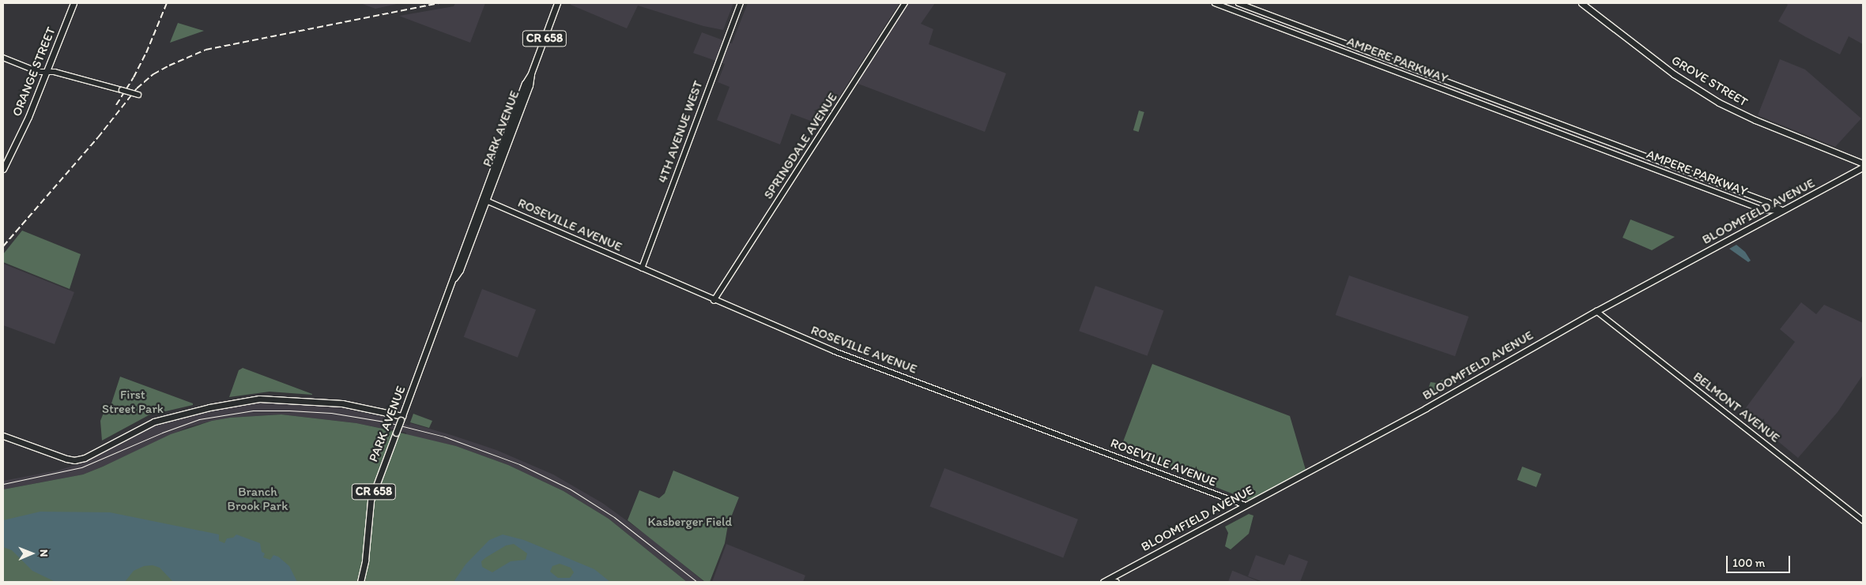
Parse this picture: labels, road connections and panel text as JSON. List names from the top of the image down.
{
  "streets": {
    "main road": [
      "CR 658",
      "ORANGE STREET",
      "GROVE STREET",
      "PARK AVENUE",
      "BLOOMFIELD AVENUE"
    ],
    "street": [
      "AMPERE PARKWAY",
      "4TH AVENUE WEST",
      "SPRINGDALE AVENUE",
      "ROSEVILLE AVENUE",
      "BELMONT AVENUE"
    ]
  },
  "crossings": [
    ["AMPERE PARKWAY", "BLOOMFIELD AVENUE"],
    ["PARK AVENUE", "ROSEVILLE AVENUE"],
    ["4TH AVENUE WEST", "ROSEVILLE AVENUE"],
    ["SPRINGDALE AVENUE", "ROSEVILLE AVENUE"],
    ["BLOOMFIELD AVENUE", "ROSEVILLE AVENUE"],
    ["BLOOMFIELD AVENUE", "BELMONT AVENUE"]
  ],
  "parks": ["First Street Park", "Branch Brook Park", "Kasberger Field"],
  "scale_bar": "100 m",
  "north": "right"
}
